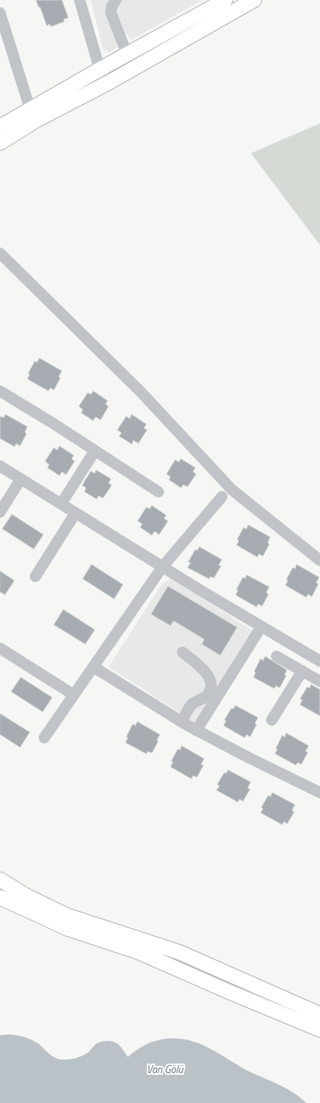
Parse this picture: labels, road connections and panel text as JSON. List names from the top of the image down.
{
  "water": ["Van Gölü"]
}
